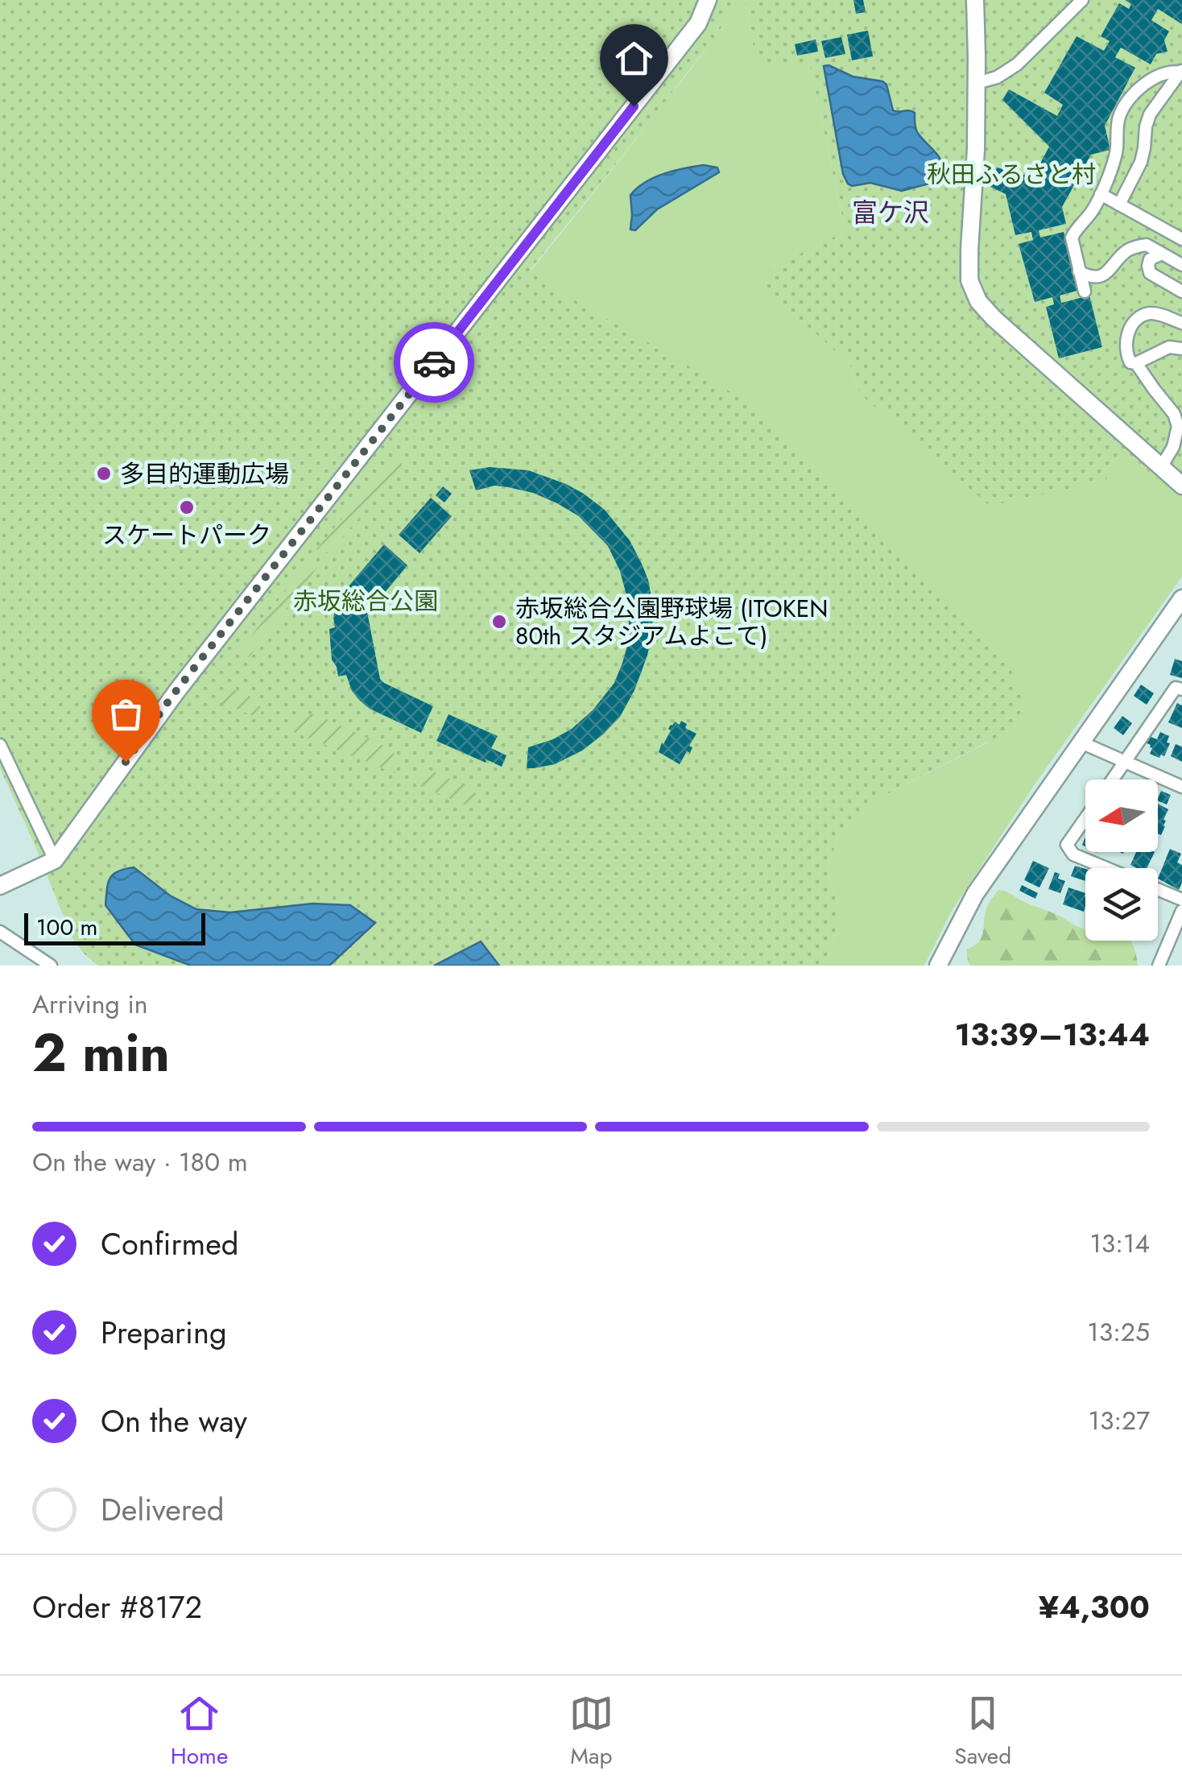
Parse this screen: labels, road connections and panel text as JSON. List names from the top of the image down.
{
  "districts": ["富ケ沢"],
  "parks": ["秋田ふるさと村", "赤坂総合公園"],
  "places": ["多目的運動広場", "スケートパーク", "赤坂総合公園野球場 (ITOKEN 80th スタジアムよこて)"],
  "scale_bar": "100 m",
  "north": "left",
  "page": {
    "scale": "100 m",
    "heading": ["2 min", "Arriving in", "13:39–13:44"],
    "panel": ["Order #8172", "¥4,300"],
    "bar": "On the way · 180 m",
    "list": [
      ["Confirmed", "13:14"],
      ["Preparing", "13:25"],
      ["On the way", "13:27"],
      "Delivered"
    ],
    "tabs": ["Home", "Map", "Saved"]
  }
}
